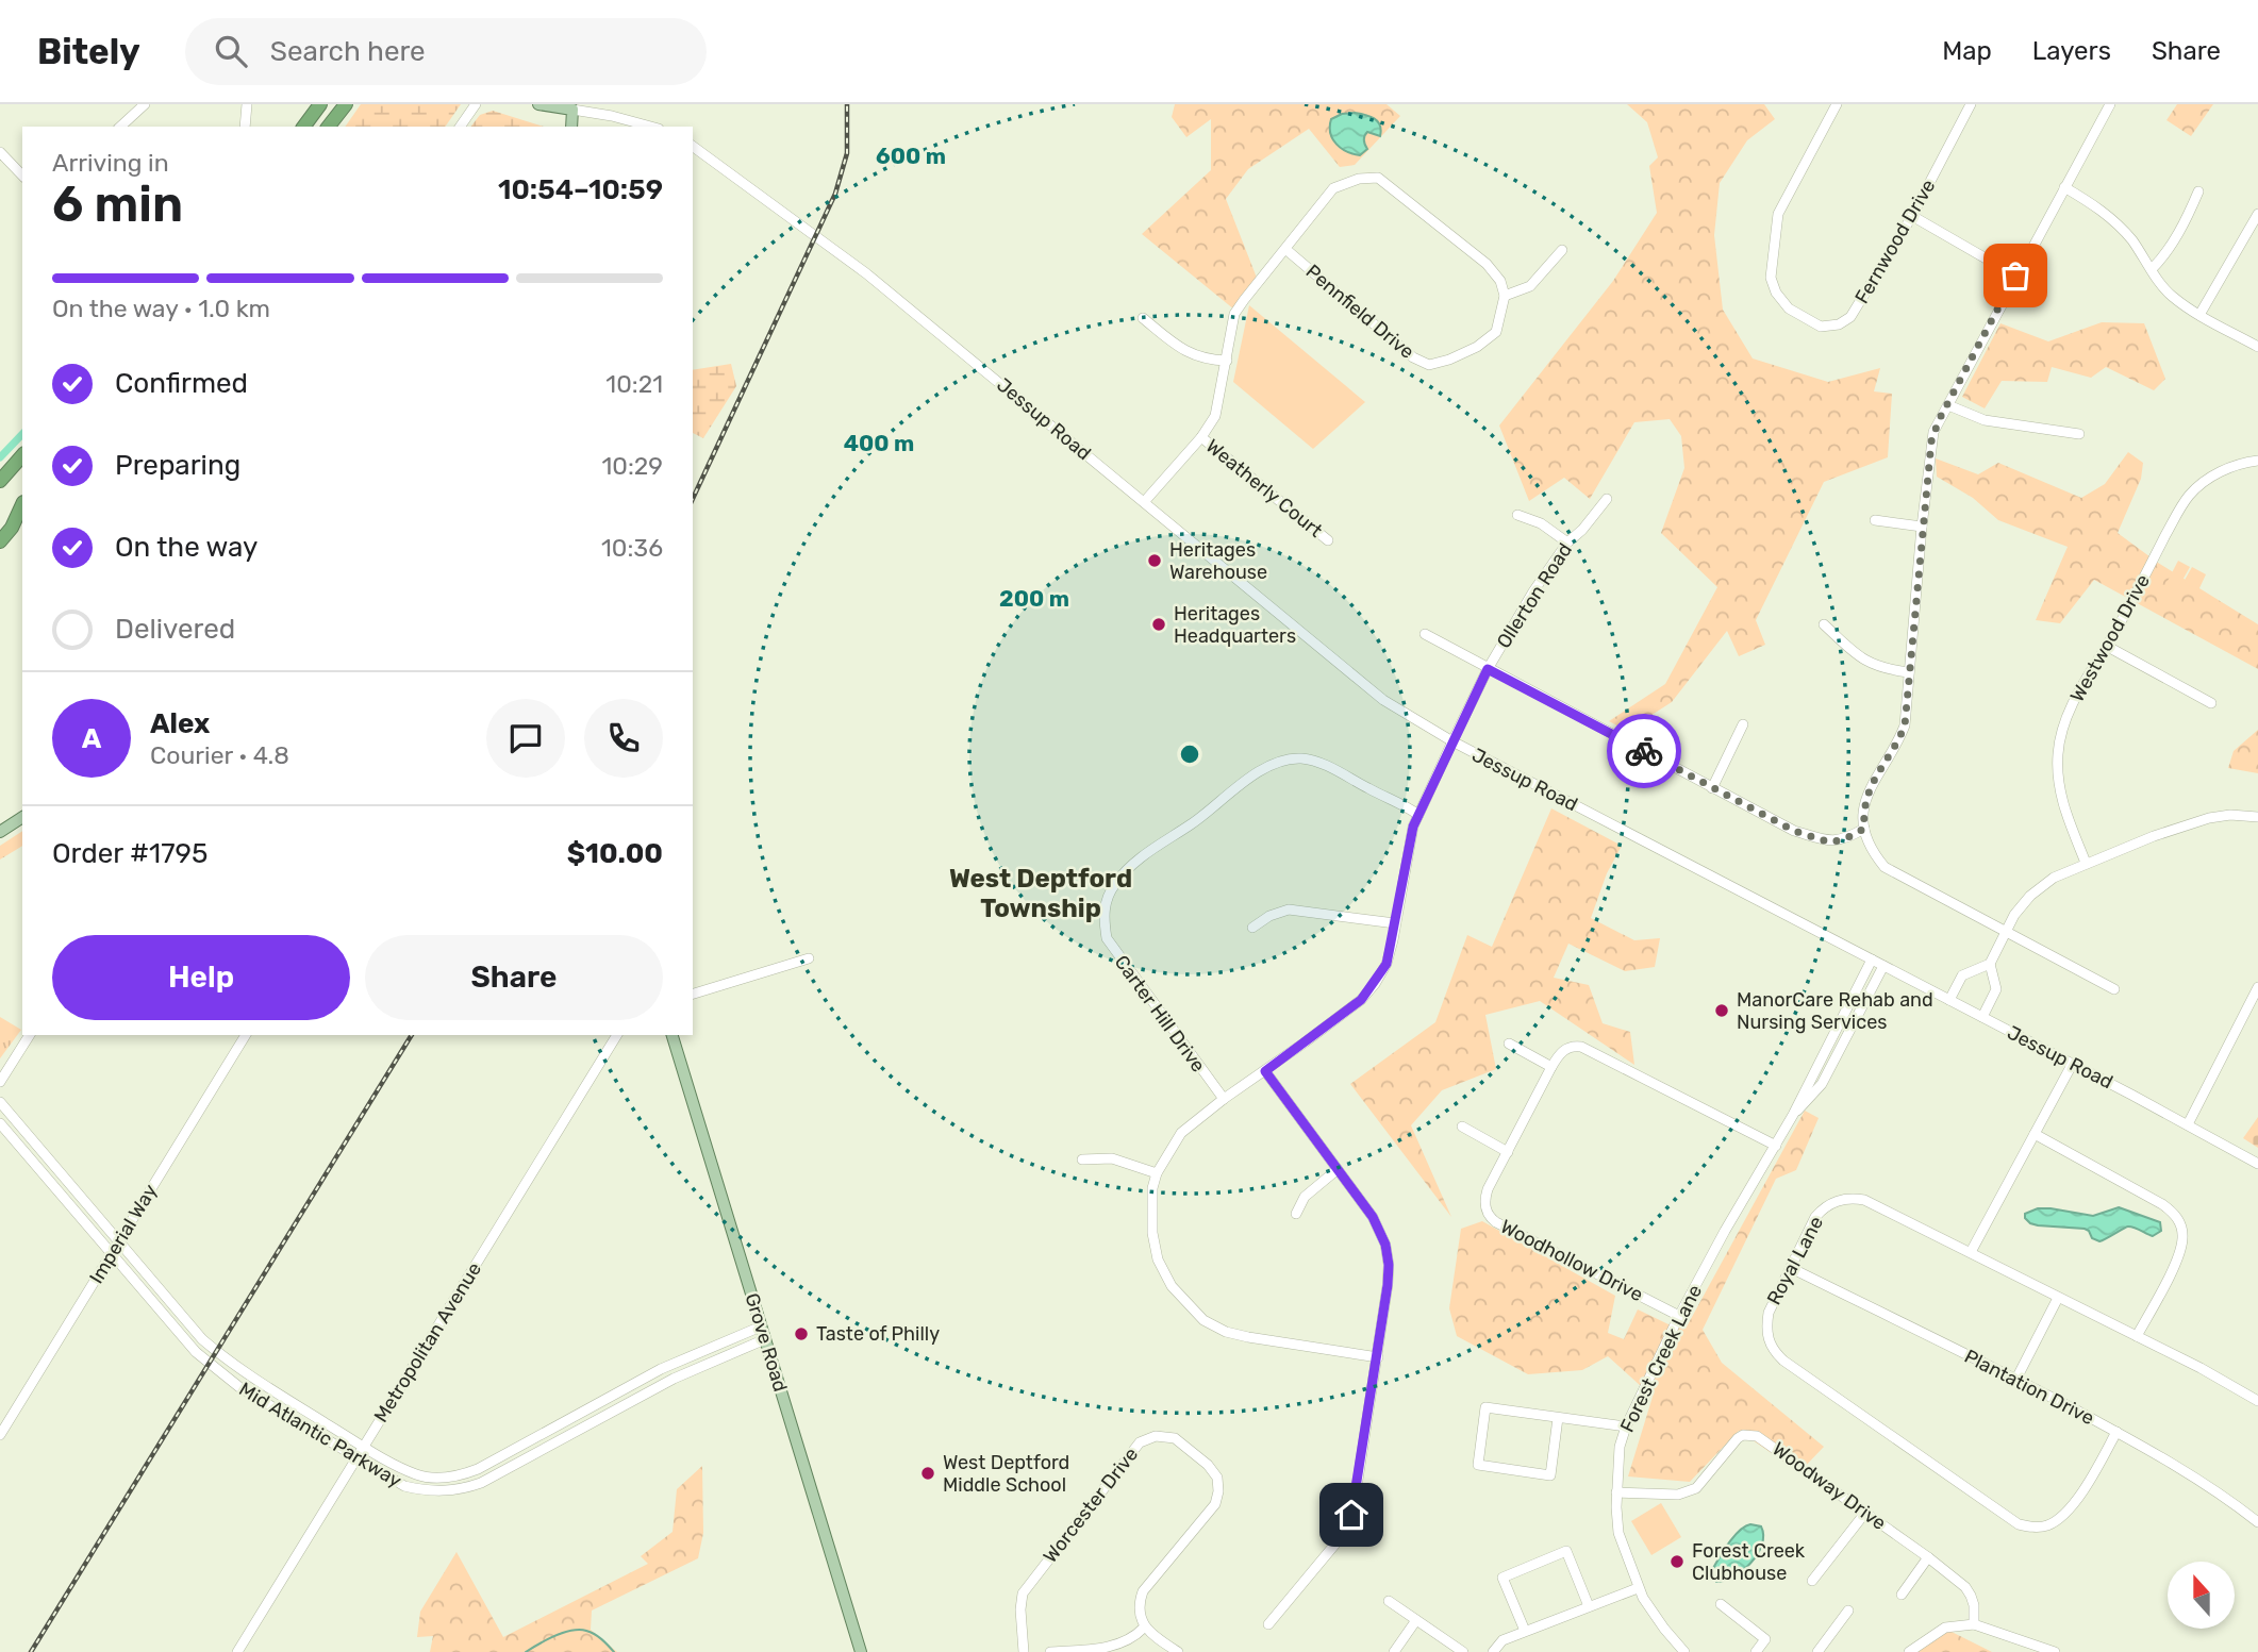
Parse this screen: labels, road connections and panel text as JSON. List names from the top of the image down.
{
  "streets": {
    "main road": ["Grove Road"],
    "street": [
      "Fernwood Drive",
      "Pennfield Drive",
      "Jessup Road",
      "Weatherly Court",
      "Ollerton Road",
      "Westwood Drive",
      "Carter Hill Drive",
      "Imperial Way",
      "Woodhollow Drive",
      "Royal Lane",
      "Metropolitan Avenue",
      "Forest Creek Lane",
      "Plantation Drive",
      "Mid Atlantic Parkway",
      "Woodway Drive",
      "Worcester Drive"
    ]
  },
  "crossings": [
    ["Jessup Road", "Ollerton Road"],
    ["Jessup Road", "Forest Creek Lane"],
    ["Ollerton Road", "Carter Hill Drive"],
    ["Imperial Way", "Mid Atlantic Parkway"],
    ["Woodhollow Drive", "Forest Creek Lane"],
    ["Royal Lane", "Plantation Drive"],
    ["Metropolitan Avenue", "Mid Atlantic Parkway"],
    ["Grove Road", "Mid Atlantic Parkway"],
    ["Forest Creek Lane", "Woodway Drive"]
  ],
  "districts": ["West Deptford Township"],
  "places": [
    "Heritages Warehouse",
    "Heritages Headquarters",
    "ManorCare Rehab and Nursing Services",
    "Taste of Philly",
    "West Deptford Middle School",
    "Forest Creek Clubhouse"
  ],
  "north": "top",
  "page": {
    "header": "Bitely",
    "search": "Search here",
    "nav": ["Map", "Layers", "Share"],
    "heading": ["6 min", "Arriving in", "10:54–10:59"],
    "panel": [
      "Alex",
      "Courier · 4.8",
      "Order #1795",
      "$10.00"
    ],
    "bar": "On the way · 1.0 km",
    "list": [
      ["Confirmed", "10:21"],
      ["Preparing", "10:29"],
      ["On the way", "10:36"],
      "Delivered"
    ],
    "round": "A",
    "buttons": ["Help", "Share"]
  },
  "rings": ["600 m", "400 m", "200 m"]
}
